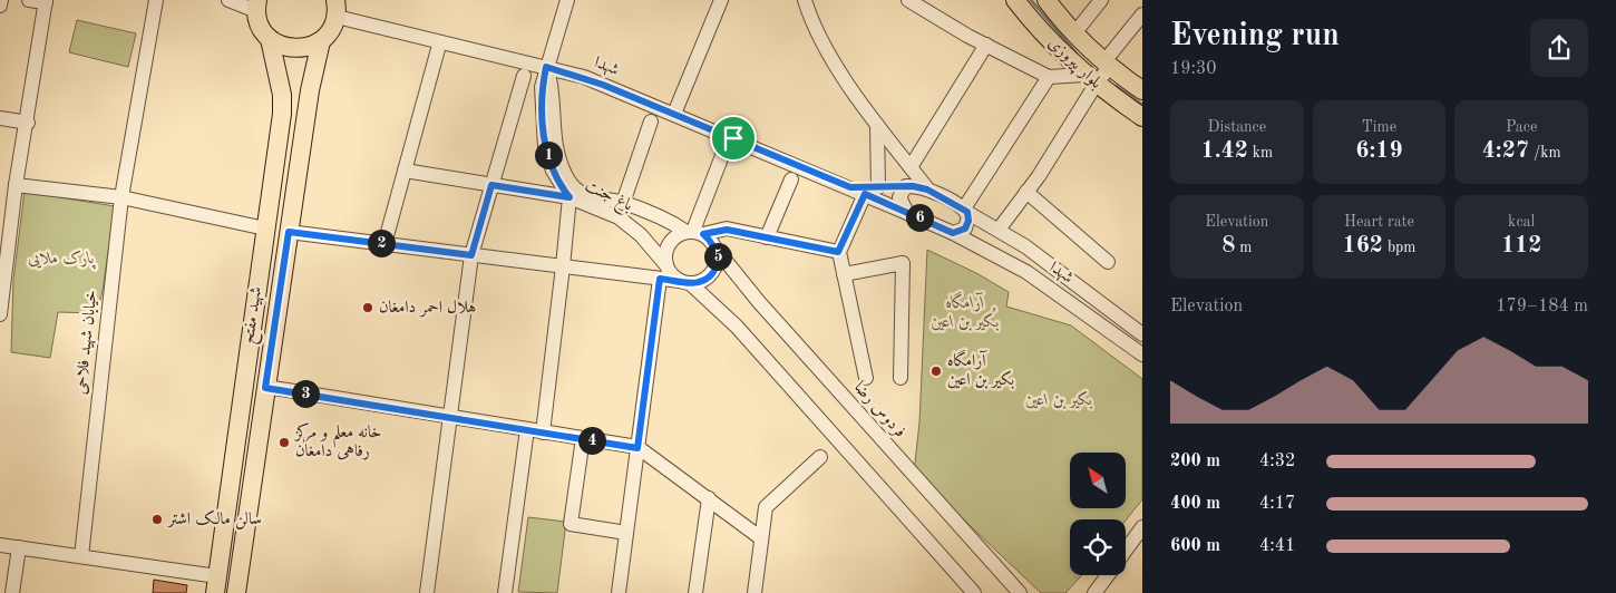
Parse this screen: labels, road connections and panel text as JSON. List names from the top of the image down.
{
  "streets": {
    "main road": ["بلوار پیروزی", "شهید مفتح"],
    "street": [
      "شهدا",
      "باغ جنت",
      "خیابان شهید فلاحی",
      "فردوس رضا"
    ]
  },
  "crossings": [
    ["شهدا", "باغ جنت"],
    ["شهدا", "شهید مفتح"],
    ["باغ جنت", "فردوس رضا"]
  ],
  "parks": ["پارک ملایی", "آرامگاه بُکیر بن اعین", "بکیر بن اعین"],
  "places": [
    "هلال احمر دامغان",
    "آرامگاه بکیر بن اعین",
    "خانه معلم و مرکز رفاهی دامغان",
    "سالن مالک اشتر"
  ],
  "north": "top left",
  "page": {
    "heading": ["Evening run", "19:30"],
    "stats": [
      ["Distance", "1.42 km"],
      ["Time", "6:19"],
      ["Pace", "4:27 /km"],
      ["Elevation", "8 m"],
      ["Heart rate", "162 bpm"],
      ["kcal", "112"]
    ],
    "pins": [
      "1",
      "6",
      "2",
      "5",
      "3",
      "4"
    ],
    "chart": ["Elevation", "179–184 m"],
    "list": [
      {
        "name": "200 m",
        "note": "4:32"
      },
      {
        "name": "400 m",
        "note": "4:17"
      },
      {
        "name": "600 m",
        "note": "4:41"
      }
    ]
  }
}
